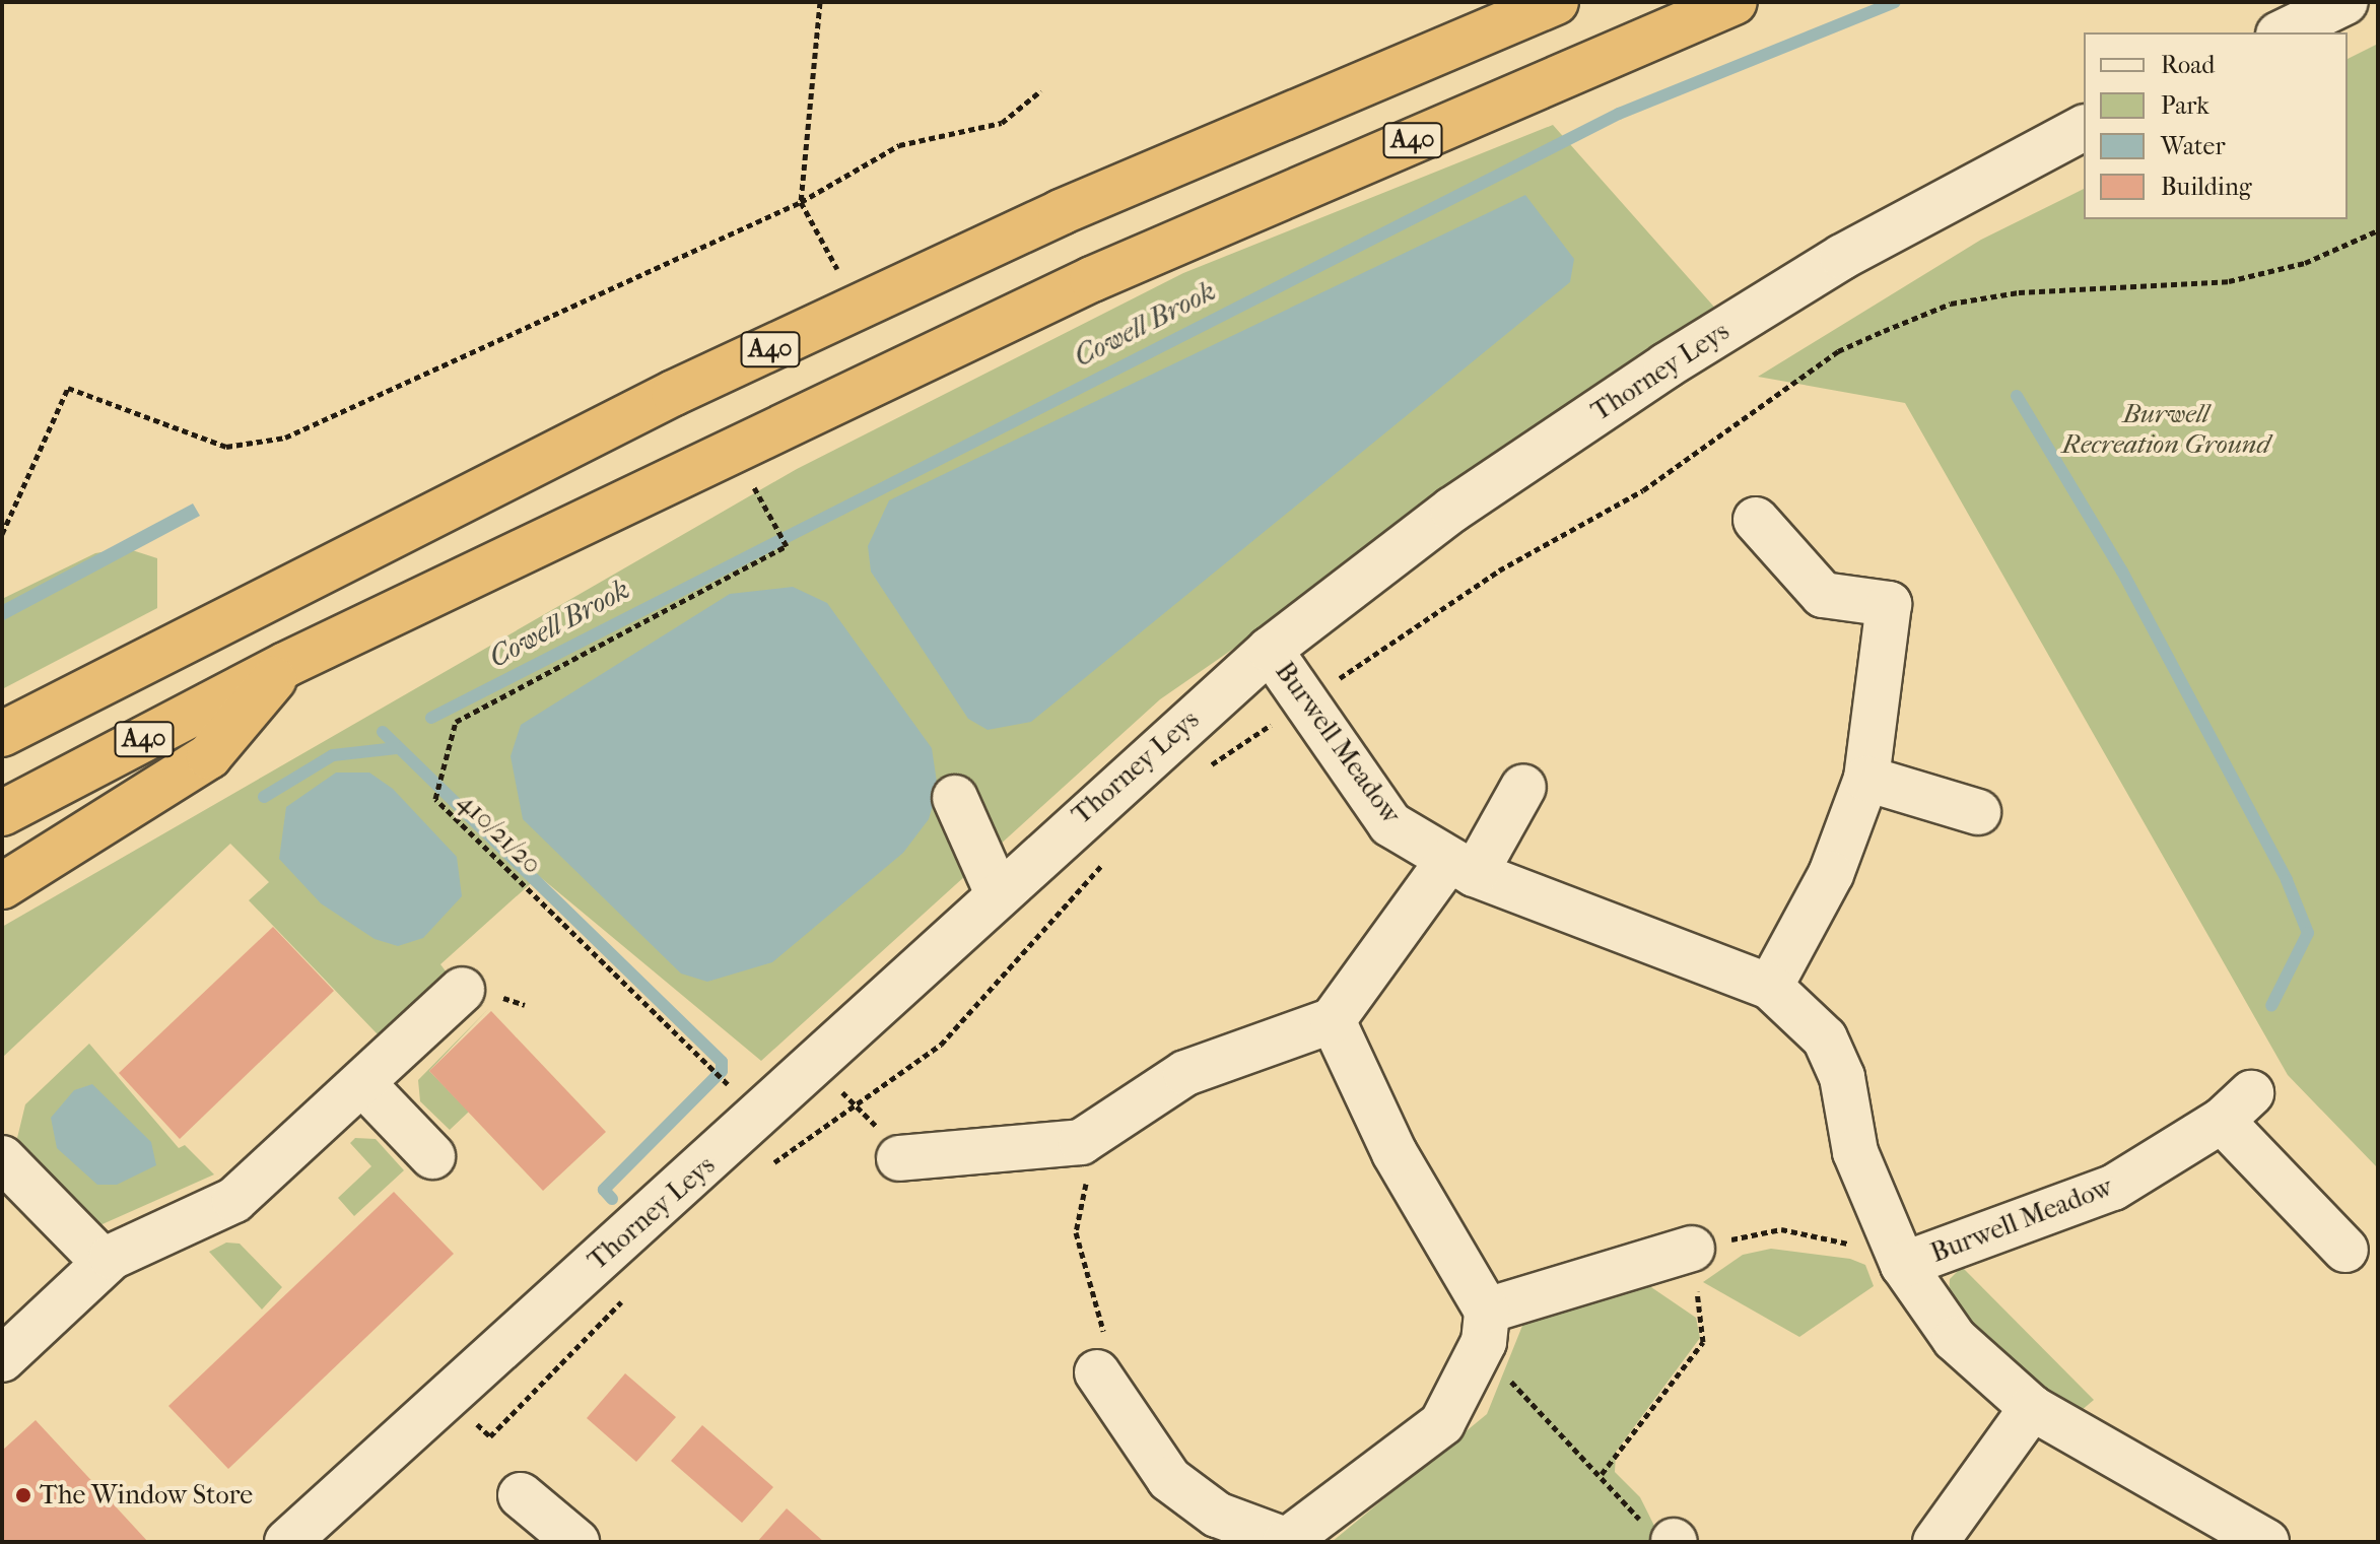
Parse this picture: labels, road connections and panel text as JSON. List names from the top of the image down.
{
  "streets": {
    "highway": ["A40"],
    "street": ["Thorney Leys", "Burwell Meadow"],
    "path": ["410/21/20"]
  },
  "crossings": [
    ["Thorney Leys", "Burwell Meadow"]
  ],
  "water": ["Cowell Brook"],
  "parks": ["Burwell Recreation Ground"],
  "places": ["The Window Store"],
  "legend": [
    "Road",
    "Park",
    "Water",
    "Building"
  ]
}
